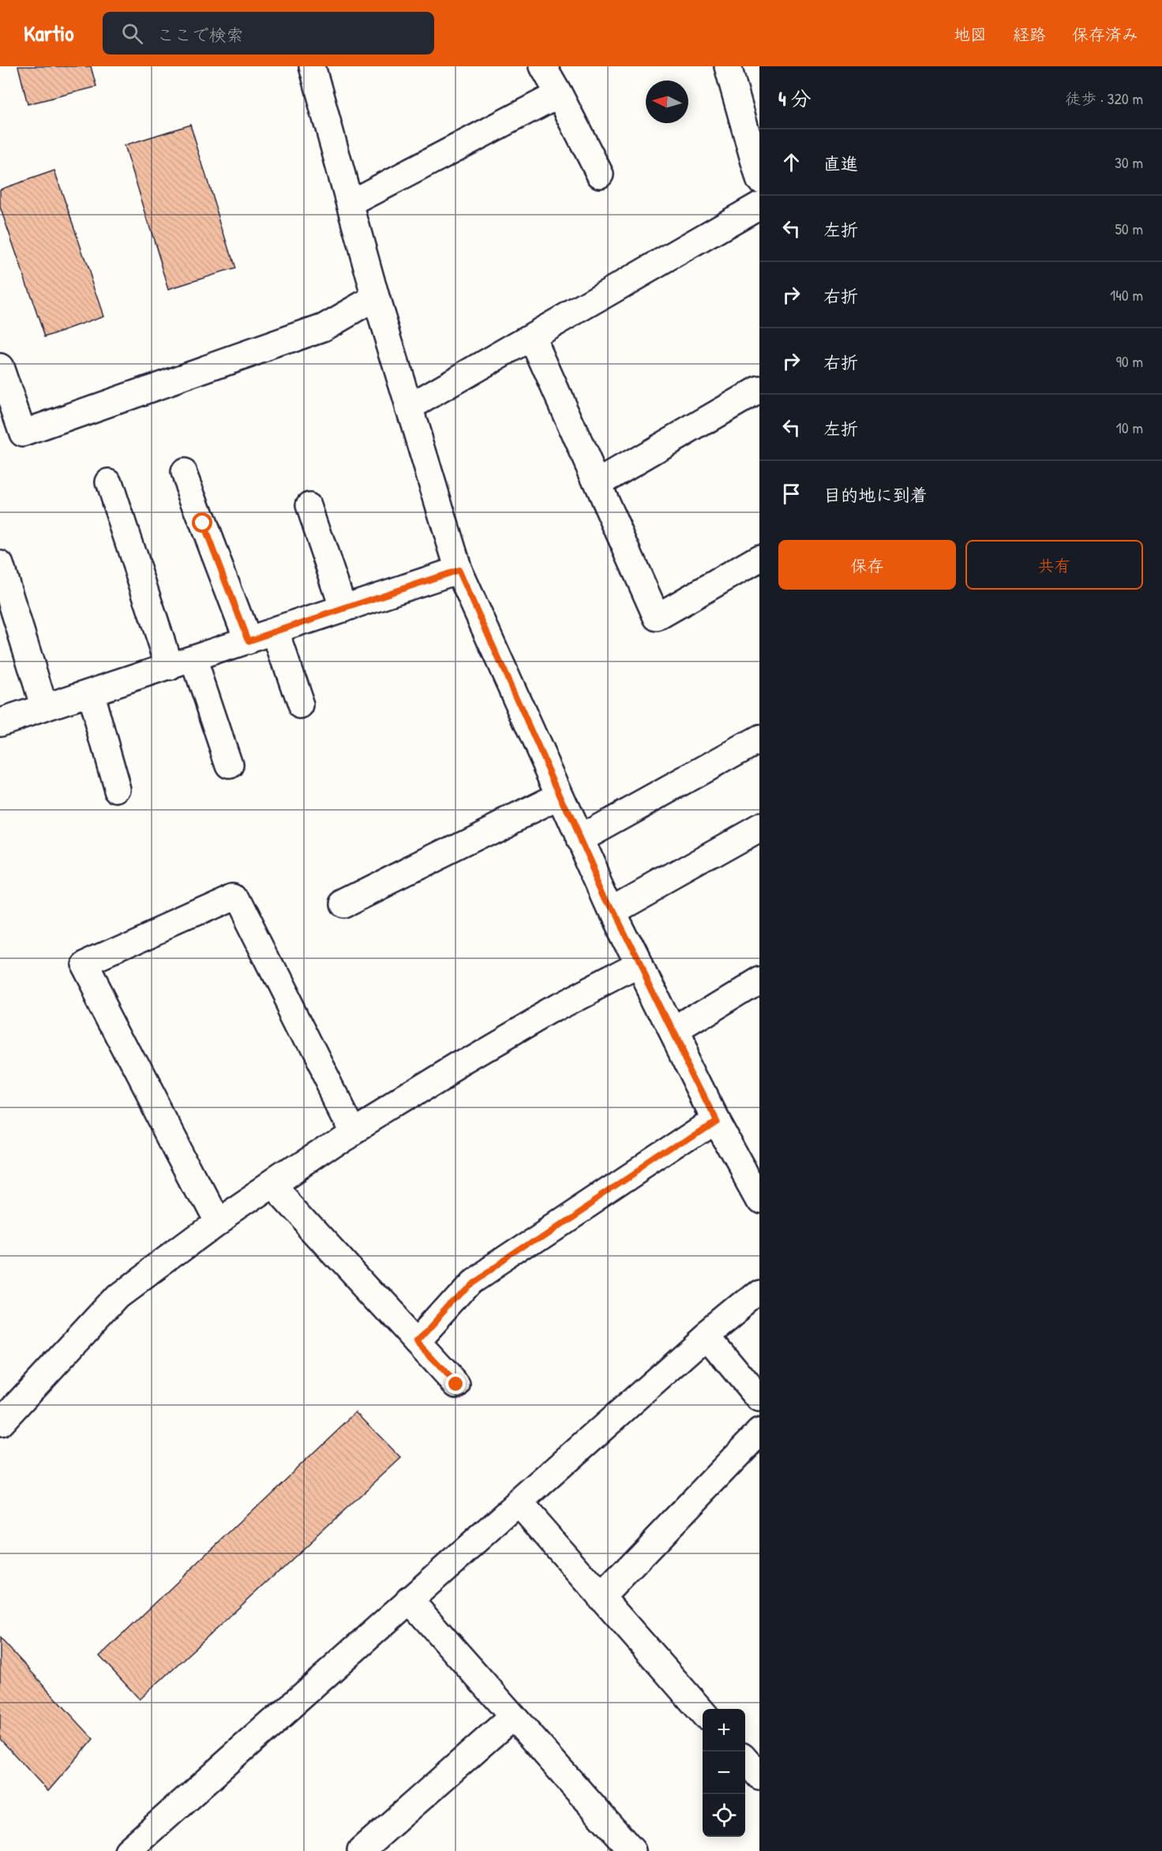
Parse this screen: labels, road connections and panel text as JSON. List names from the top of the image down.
{
  "north": "left",
  "page": {
    "header": "Kartio",
    "search": "ここで検索",
    "nav": ["地図", "経路", "保存済み"],
    "heading": ["4 分", "徒歩 · 320 m"],
    "list": [
      ["直進", "30 m"],
      ["左折", "50 m"],
      ["右折", "140 m"],
      ["右折", "90 m"],
      ["左折", "10 m"],
      "目的地に到着"
    ],
    "buttons": ["保存", "共有"],
    "map_buttons": ["+", "−"]
  }
}
